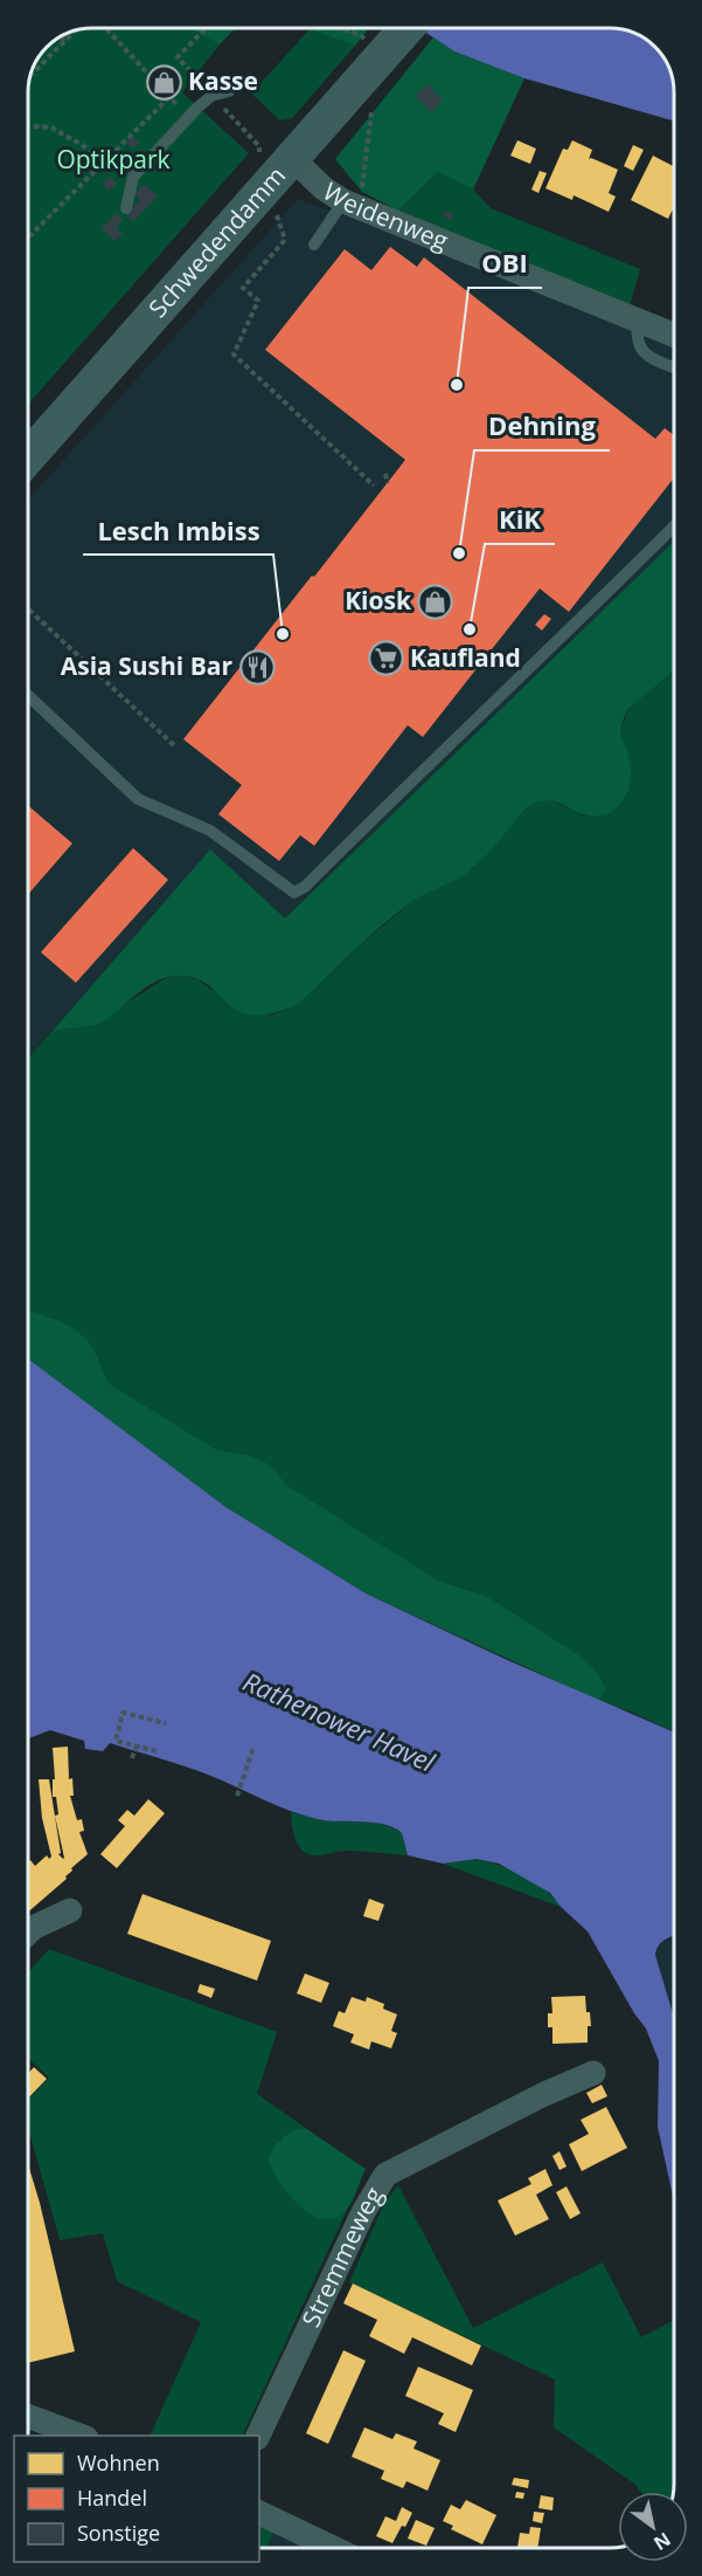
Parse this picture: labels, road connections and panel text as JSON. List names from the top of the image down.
{
  "streets": {
    "main road": ["Schwedendamm"],
    "street": ["Weidenweg", "Stremmeweg"]
  },
  "crossings": [
    ["Weidenweg", "Schwedendamm"]
  ],
  "water": ["Rathenower Havel"],
  "parks": ["Optikpark"],
  "places": {
    "shop": ["Kasse", "Kiosk"],
    "other": [
      "OBI",
      "Dehning",
      "KiK",
      "Lesch Imbiss"
    ],
    "supermarket": ["Kaufland"],
    "restaurant": ["Asia Sushi Bar"]
  },
  "legend": ["Wohnen", "Handel", "Sonstige"],
  "north": "bottom right"
}
